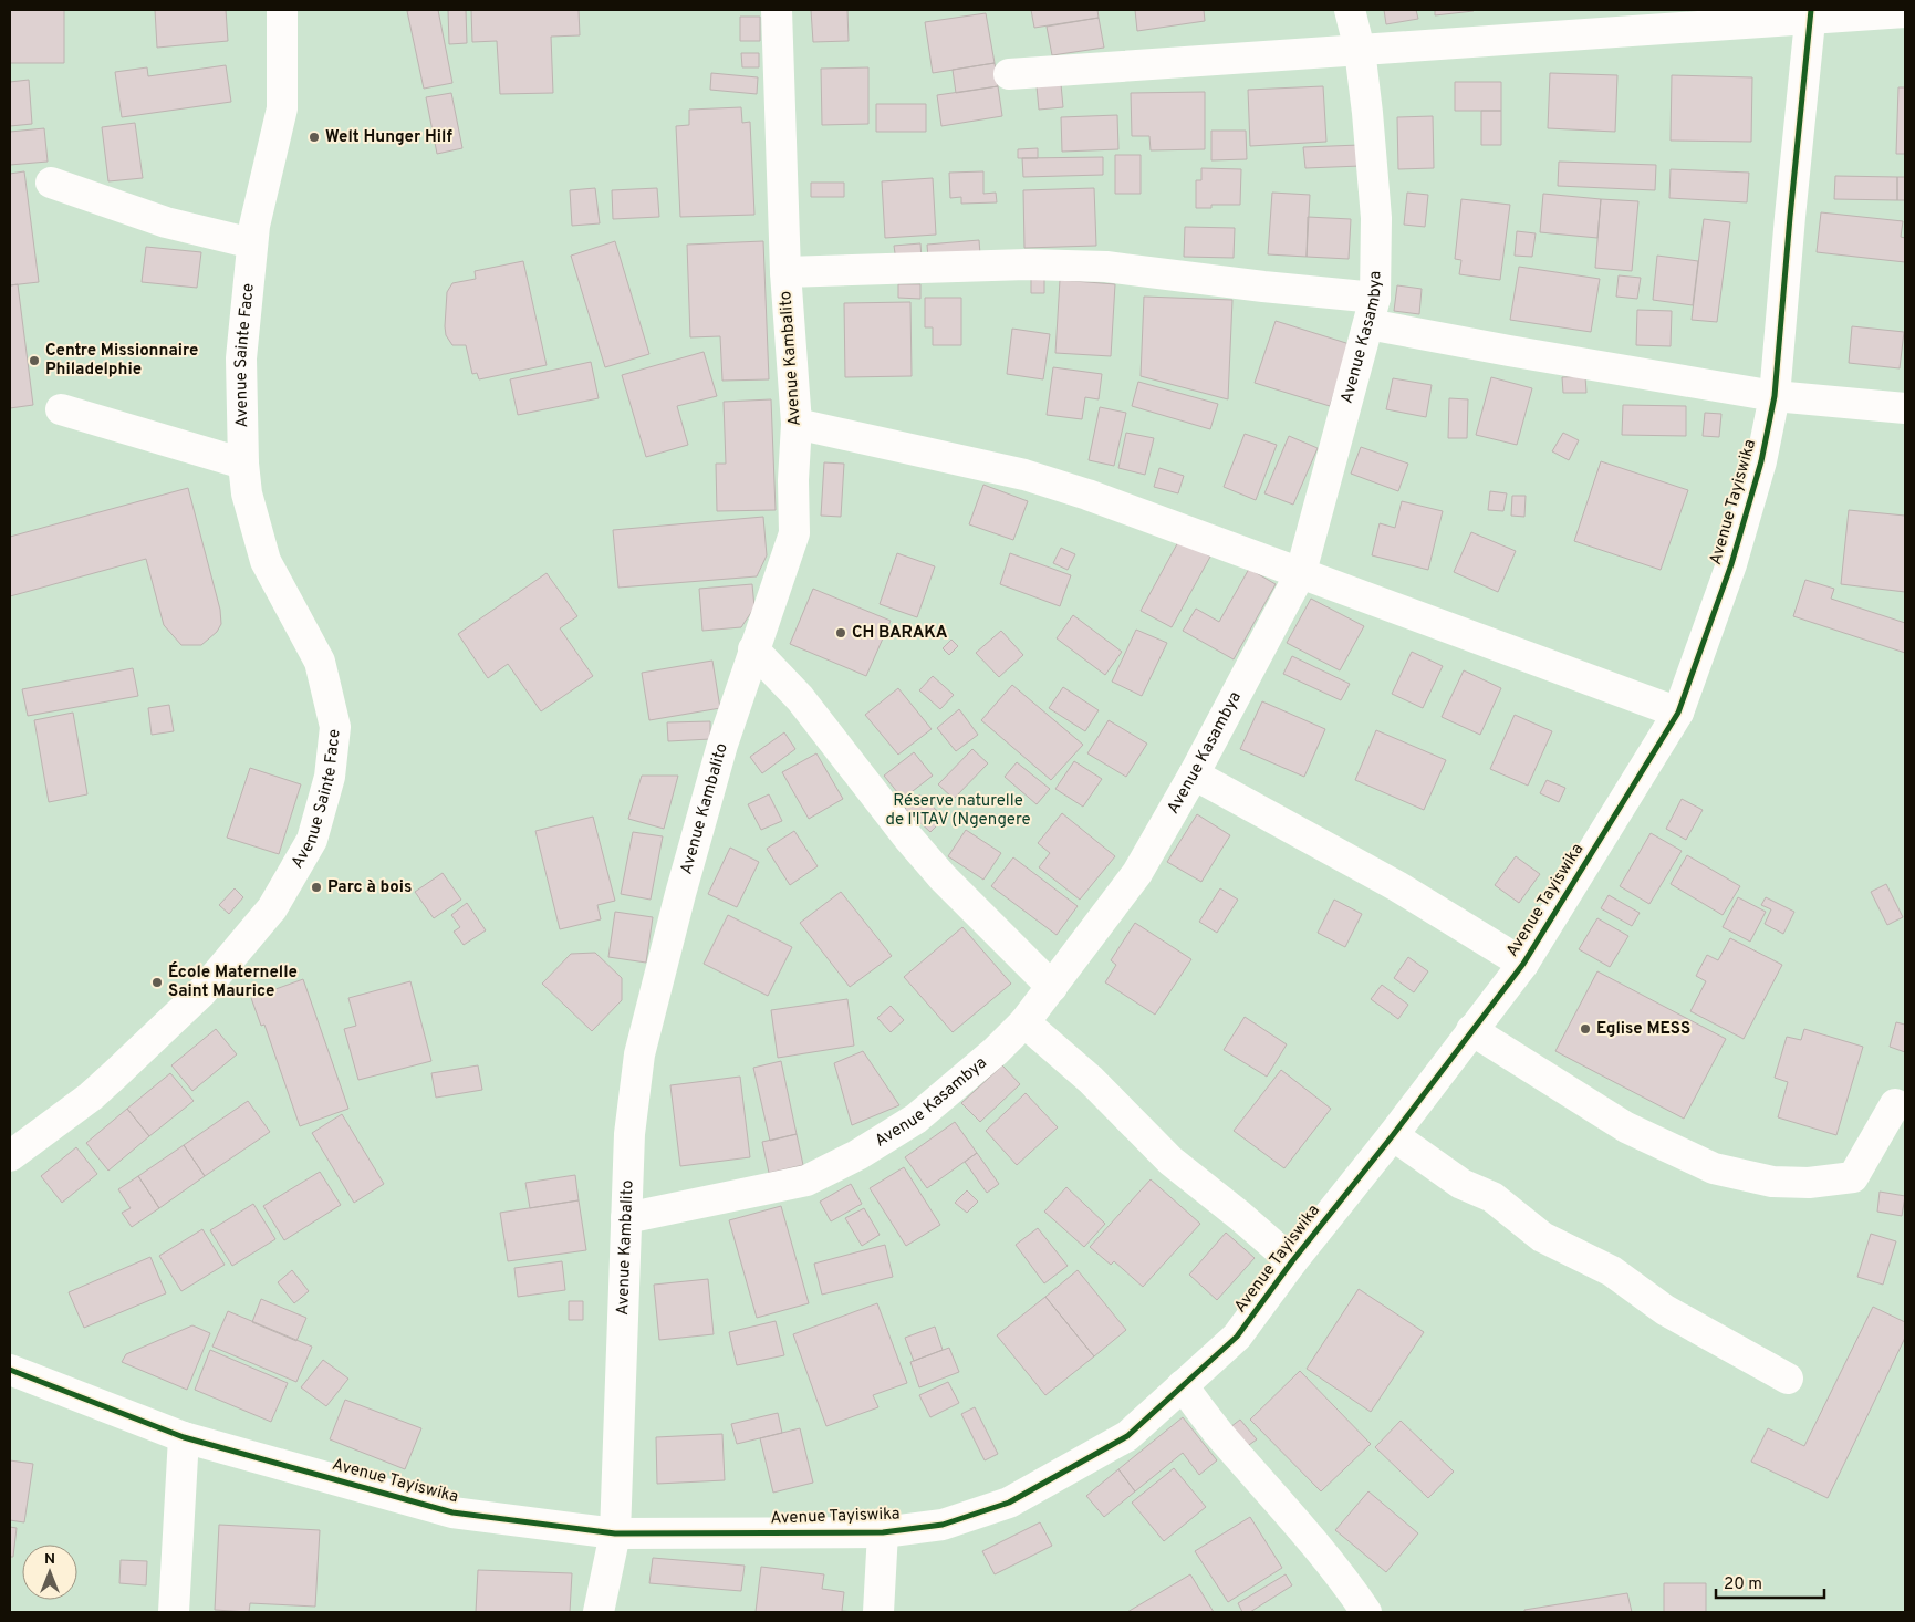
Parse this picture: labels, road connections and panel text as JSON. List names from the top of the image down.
{
  "streets": {
    "street": [
      "Avenue Kasambya",
      "Avenue Sainte Face",
      "Avenue Kambalito",
      "Avenue Tayiswika"
    ]
  },
  "crossings": [
    ["Avenue Kasambya", "Avenue Kambalito"],
    ["Avenue Kambalito", "Avenue Tayiswika"]
  ],
  "parks": ["Réserve naturelle de l'ITAV (Ngengere"],
  "places": [
    "Welt Hunger Hilf",
    "Centre Missionnaire Philadelphie",
    "CH BARAKA",
    "Parc à bois",
    "École Maternelle Saint Maurice",
    "Eglise MESS"
  ],
  "scale_bar": "20 m",
  "north": "top"
}
